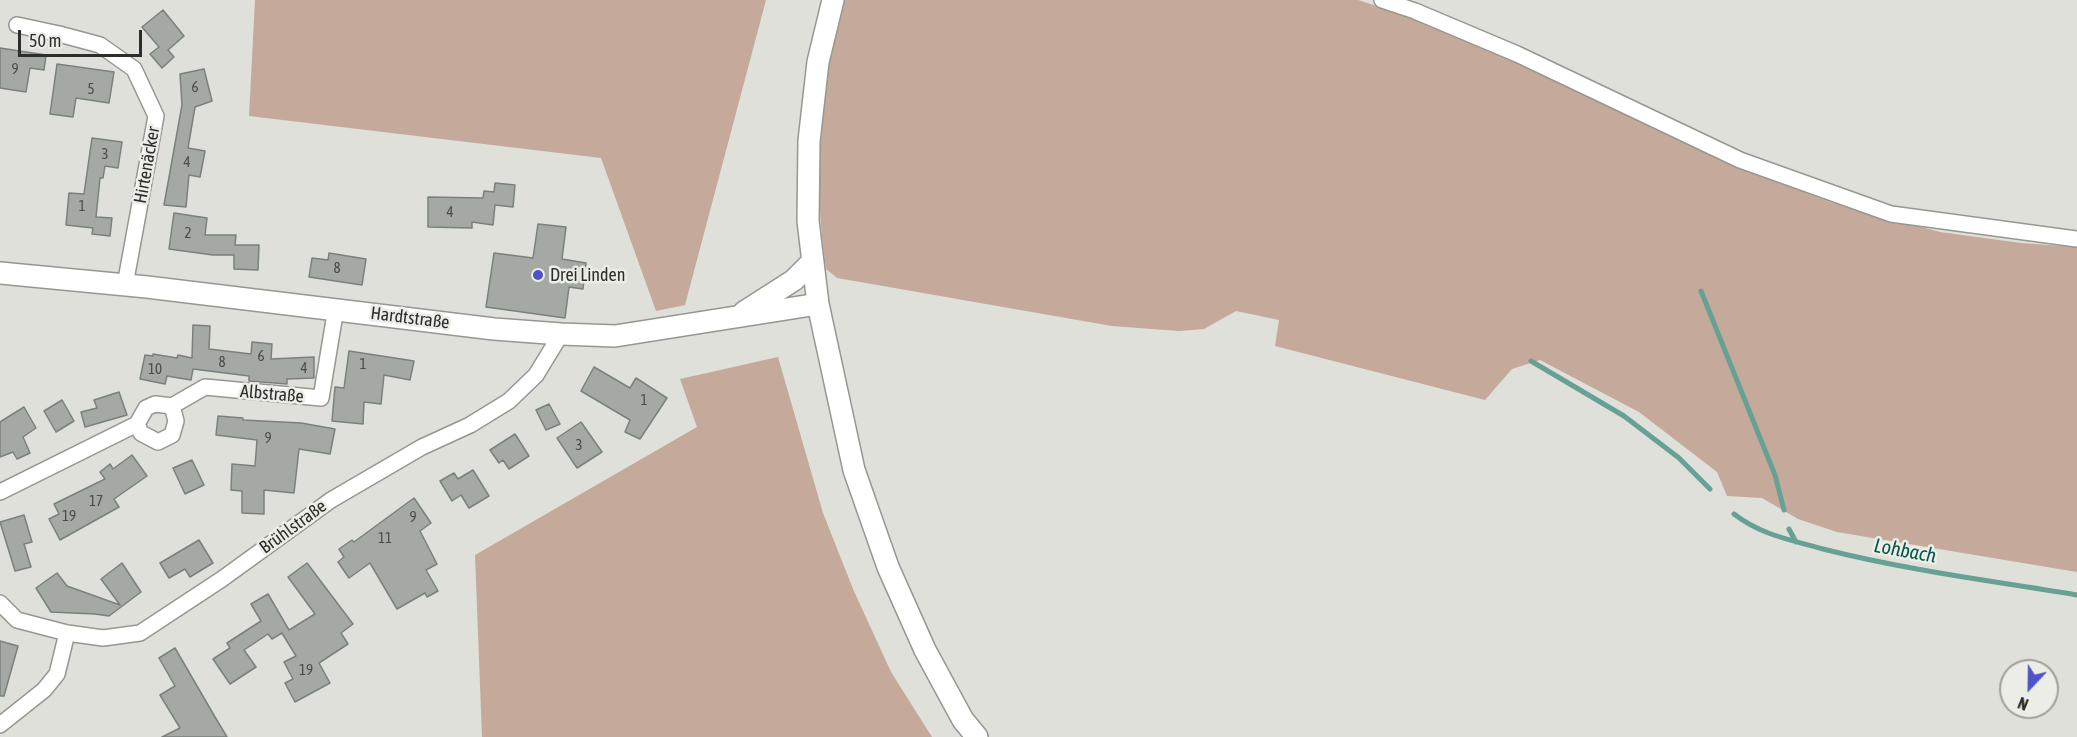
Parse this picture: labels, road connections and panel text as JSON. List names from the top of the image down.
{
  "streets": {
    "street": [
      "Hirtenäcker",
      "Hardtstraße",
      "Albstraße",
      "Brühlstraße"
    ]
  },
  "crossings": [
    ["Hirtenäcker", "Hardtstraße"],
    ["Hardtstraße", "Albstraße"],
    ["Hardtstraße", "Brühlstraße"]
  ],
  "water": ["Lohbach"],
  "places": ["Drei Linden"],
  "house_numbers": [
    "9",
    "6",
    "5",
    "3",
    "4",
    "1",
    "4",
    "2",
    "8",
    "6",
    "8",
    "1",
    "4",
    "10",
    "1",
    "9",
    "3",
    "17",
    "19",
    "9",
    "11",
    "19"
  ],
  "scale_bar": "50 m",
  "north": "bottom"
}
